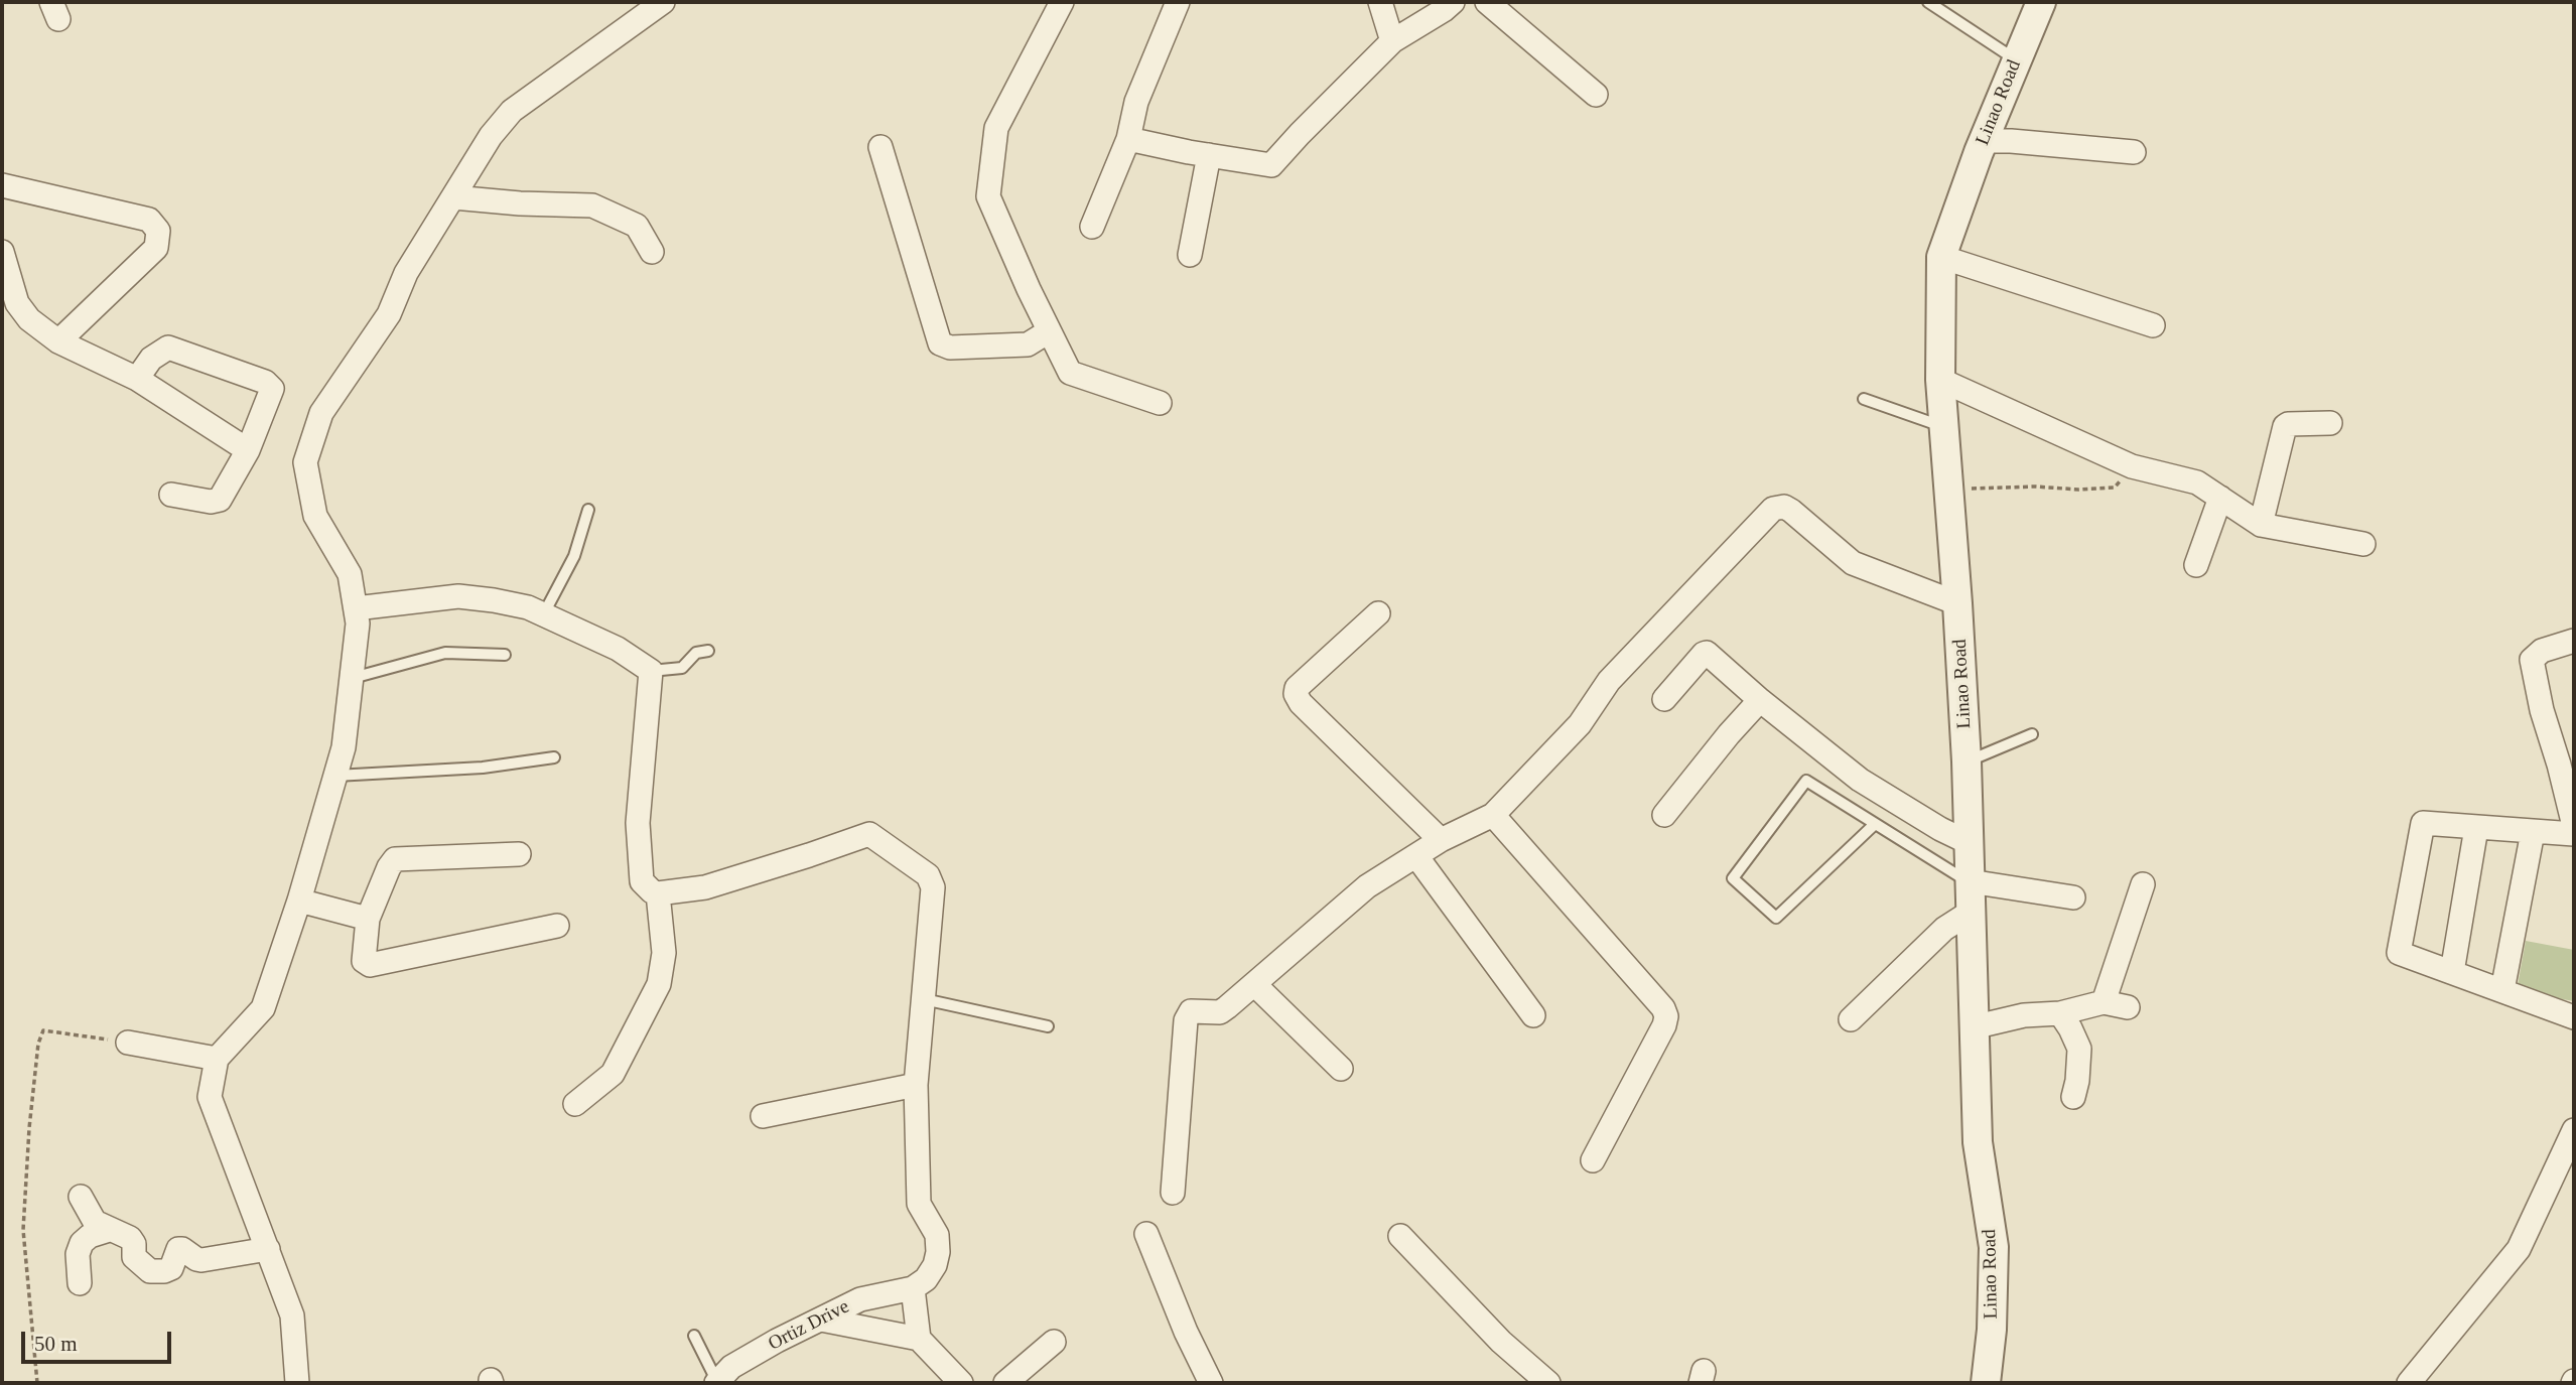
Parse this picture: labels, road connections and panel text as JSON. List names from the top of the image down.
{
  "streets": {
    "street": ["Linao Road", "Ortiz Drive"]
  },
  "scale_bar": "50 m"
}
